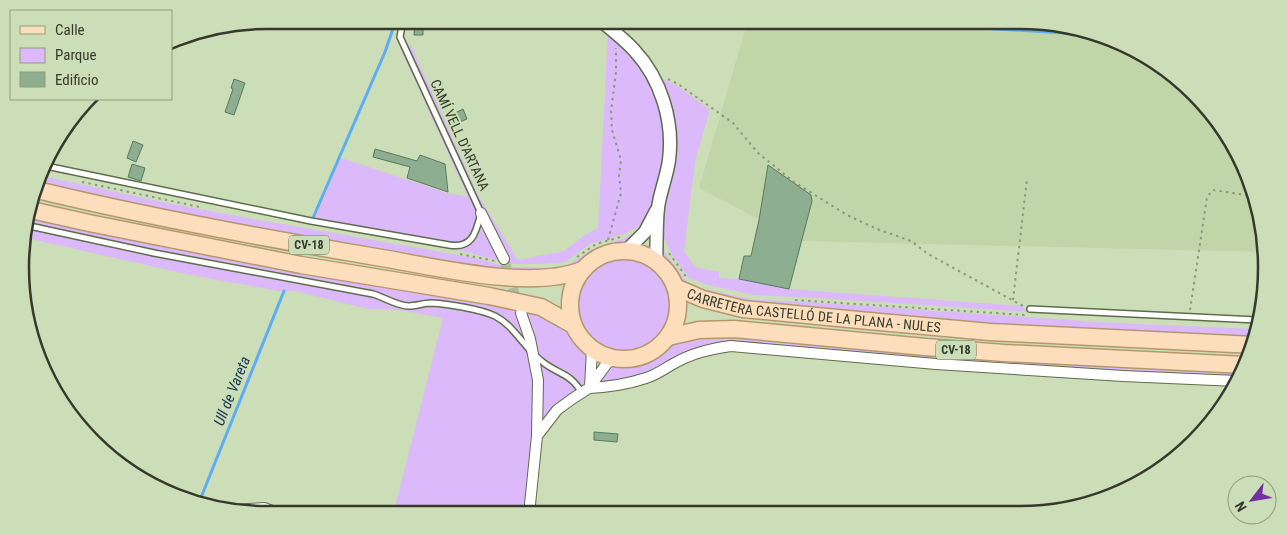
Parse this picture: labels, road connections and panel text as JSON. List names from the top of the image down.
{
  "streets": {
    "main road": ["CV-18", "CARRETERA CASTELLÓ DE LA PLANA - NULES"],
    "street": ["CAMÍ VELL D'ARTANA"]
  },
  "crossings": [
    ["CV-18", "CARRETERA CASTELLÓ DE LA PLANA - NULES"]
  ],
  "water": ["Ull de Vareta"],
  "legend": ["Calle", "Parque", "Edificio"],
  "north": "bottom left"
}
